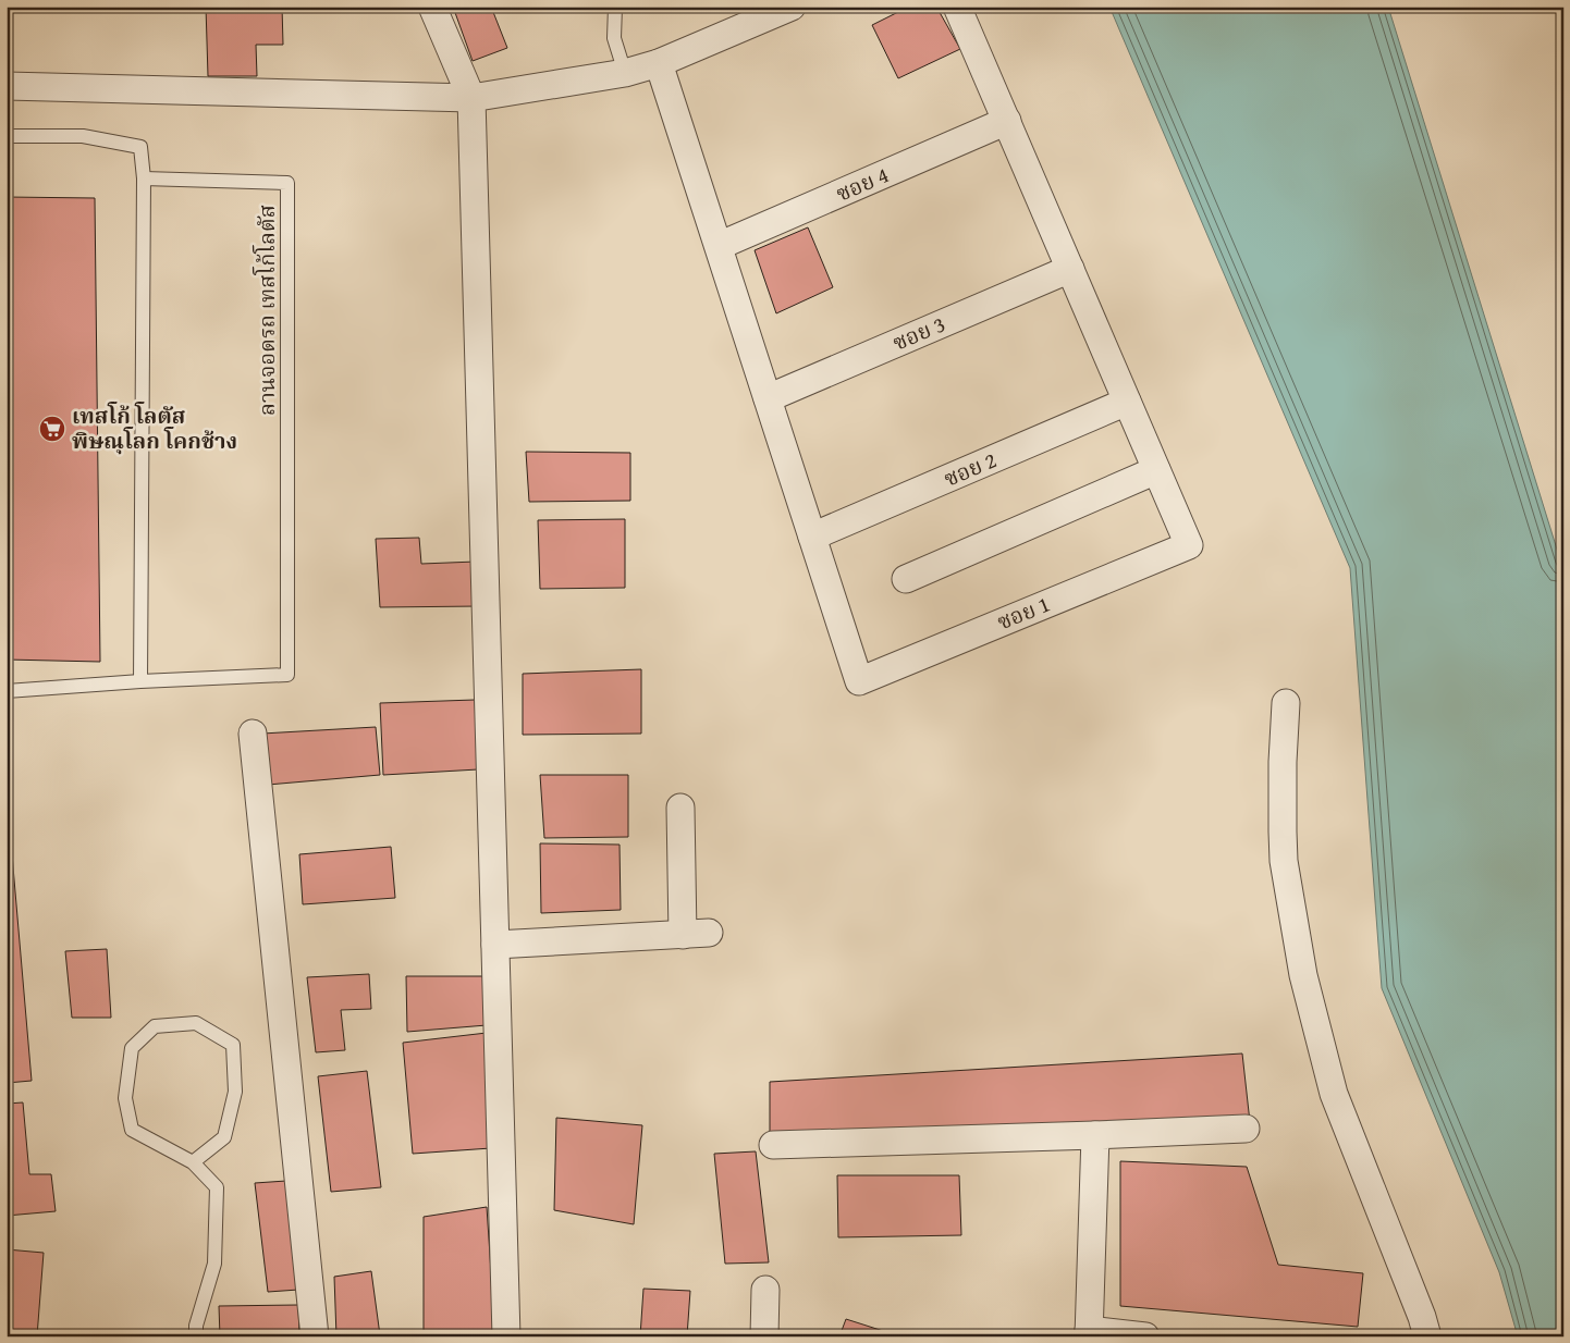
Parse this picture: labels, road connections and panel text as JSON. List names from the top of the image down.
{
  "streets": {
    "street": [
      "ซอย 4",
      "ซอย 3",
      "ซอย 2",
      "ซอย 1"
    ],
    "lane": ["ลานจอดรถ เทสโก้โลตัส"]
  },
  "crossings": [
    ["ซอย 2", "ซอย 1"]
  ],
  "places": {
    "supermarket": ["เทสโก้ โลตัส พิษณุโลก โคกช้าง"]
  }
}
